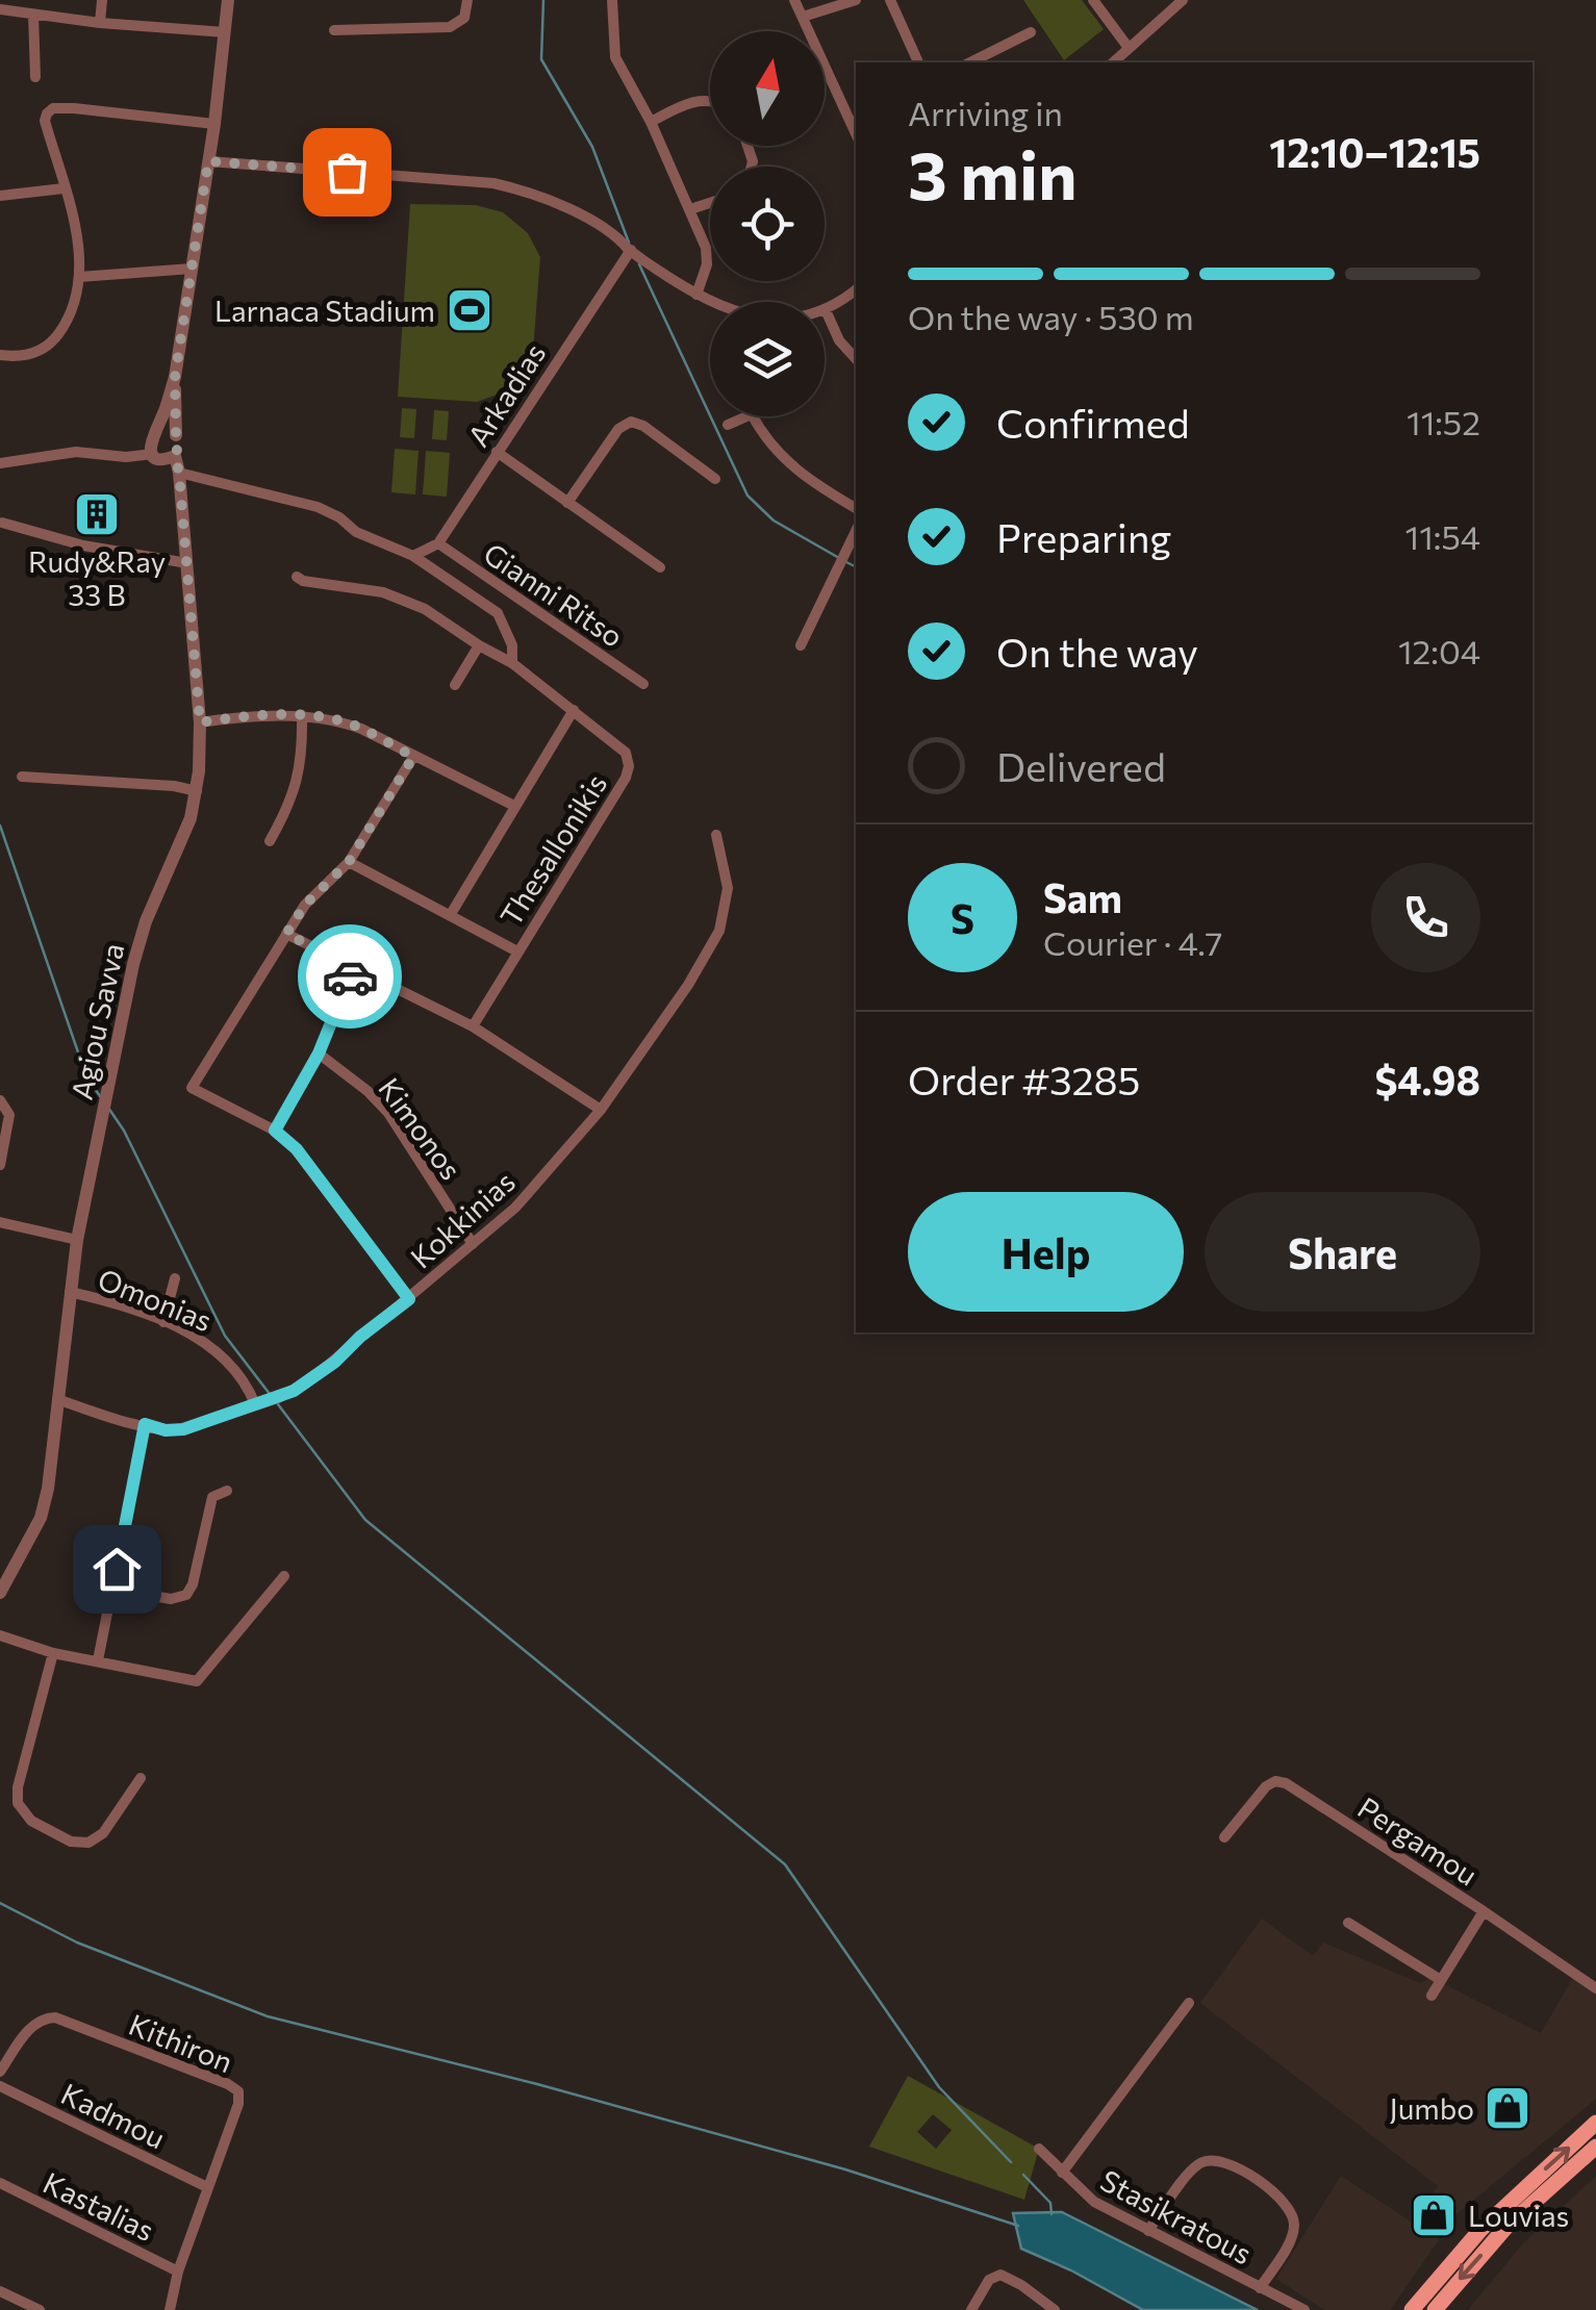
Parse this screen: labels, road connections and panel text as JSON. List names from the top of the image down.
{
  "streets": {
    "street": [
      "Arkadias",
      "Gianni Ritso",
      "Thesallonikis",
      "Agiou Savva",
      "Kimonos",
      "Kokkinias",
      "Omonias",
      "Pergamou",
      "Kithiron",
      "Kadmou",
      "Kastalias",
      "Stasikratous"
    ]
  },
  "crossings": [
    ["Arkadias", "Gianni Ritso"],
    ["Agiou Savva", "Kokkinias"],
    ["Agiou Savva", "Omonias"],
    ["Kimonos", "Kokkinias"],
    ["Kokkinias", "Omonias"],
    ["Kithiron", "Kadmou"],
    ["Kithiron", "Kastalias"]
  ],
  "places": {
    "sports": ["Larnaca Stadium"],
    "building": ["Rudy&Ray 33 B"],
    "shop": ["Jumbo", "Louvias"]
  },
  "north": "top",
  "page": {
    "heading": ["3 min", "Arriving in", "12:10–12:15"],
    "panel": [
      "Sam",
      "Courier · 4.7",
      "Order #3285",
      "$4.98"
    ],
    "bar": "On the way · 530 m",
    "list": [
      ["Confirmed", "11:52"],
      ["Preparing", "11:54"],
      ["On the way", "12:04"],
      "Delivered"
    ],
    "round": "S",
    "buttons": ["Help", "Share"]
  }
}
